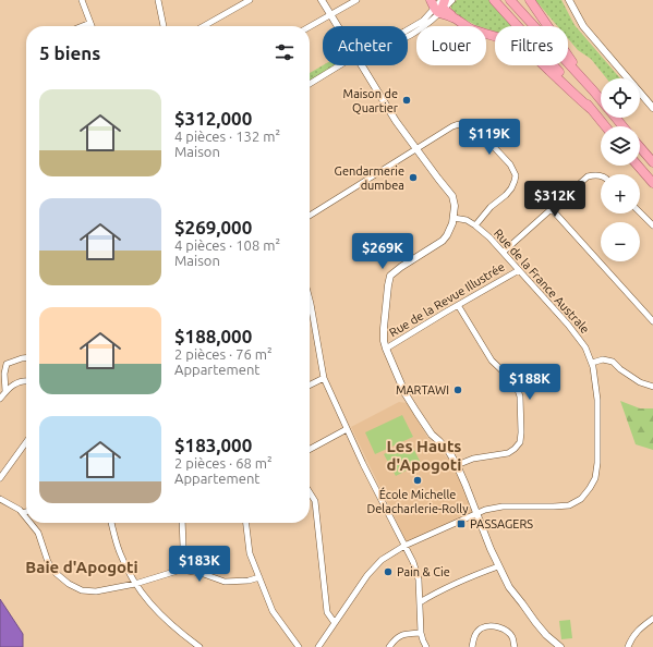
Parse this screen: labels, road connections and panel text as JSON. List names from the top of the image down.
{
  "streets": {
    "street": ["Rue de la France Australe", "Rue de la Revue Illustrée"]
  },
  "crossings": [
    ["Rue de la France Australe", "Rue de la Revue Illustrée"]
  ],
  "districts": ["Les Hauts d'Apogoti", "Baie d'Apogoti"],
  "places": {
    "other": [
      "Maison de Quartier",
      "Gendarmerie dumbea",
      "MARTAWI",
      "École Michelle Delacharlerie-Rolly",
      "Pain & Cie"
    ],
    "transit": ["PASSAGERS"]
  },
  "page": {
    "chip": ["Acheter", "Louer", "Filtres"],
    "heading": "5 biens",
    "map_buttons": ["+", "−"],
    "list": [
      {
        "name": "$312,000",
        "note": "4 pièces · 132 m² · Maison"
      },
      {
        "name": "$269,000",
        "note": "4 pièces · 108 m² · Maison"
      },
      {
        "name": "$188,000",
        "note": "2 pièces · 76 m² · Appartement"
      },
      {
        "name": "$183,000",
        "note": "2 pièces · 68 m² · Appartement"
      }
    ],
    "price": [
      "$119K",
      "$312K",
      "$269K",
      "$188K",
      "$183K"
    ]
  }
}
